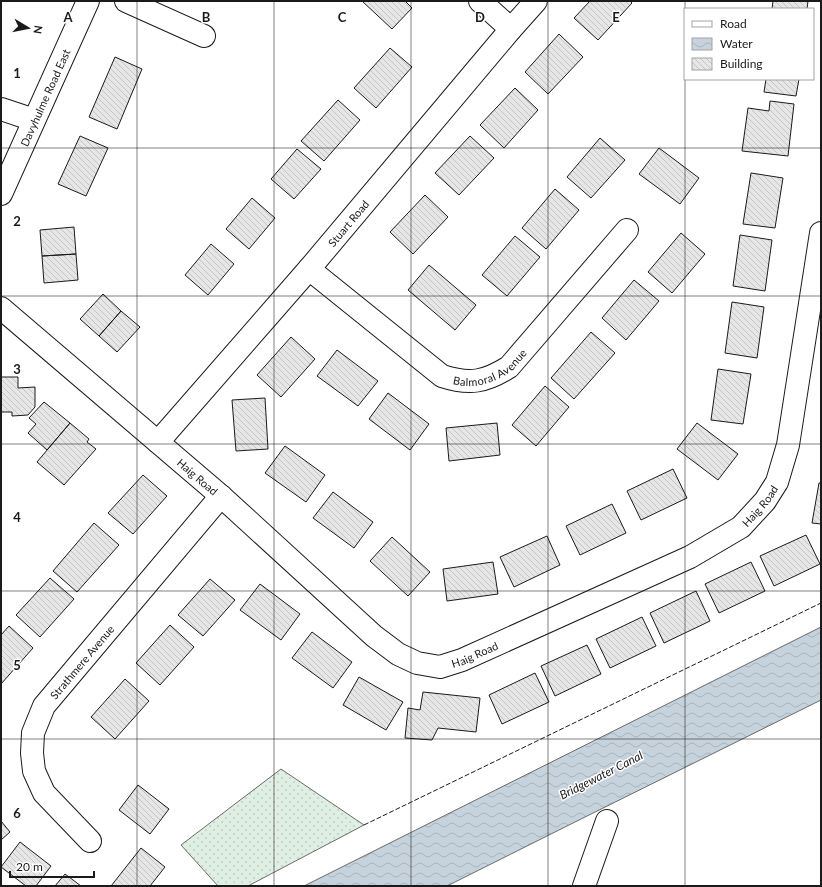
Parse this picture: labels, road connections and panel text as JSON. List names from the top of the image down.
{
  "streets": {
    "street": [
      "Davyhulme Road East",
      "Stuart Road",
      "Balmoral Avenue",
      "Haig Road",
      "Strathmere Avenue"
    ]
  },
  "crossings": [
    ["Stuart Road", "Balmoral Avenue"],
    ["Stuart Road", "Haig Road"],
    ["Haig Road", "Strathmere Avenue"]
  ],
  "water": ["Bridgewater Canal"],
  "legend": ["Road", "Water", "Building"],
  "scale_bar": "20 m",
  "north": "right",
  "grid": {
    "columns": [
      "A",
      "B",
      "C",
      "D",
      "E"
    ],
    "rows": [
      "1",
      "2",
      "3",
      "4",
      "5",
      "6"
    ]
  }
}
